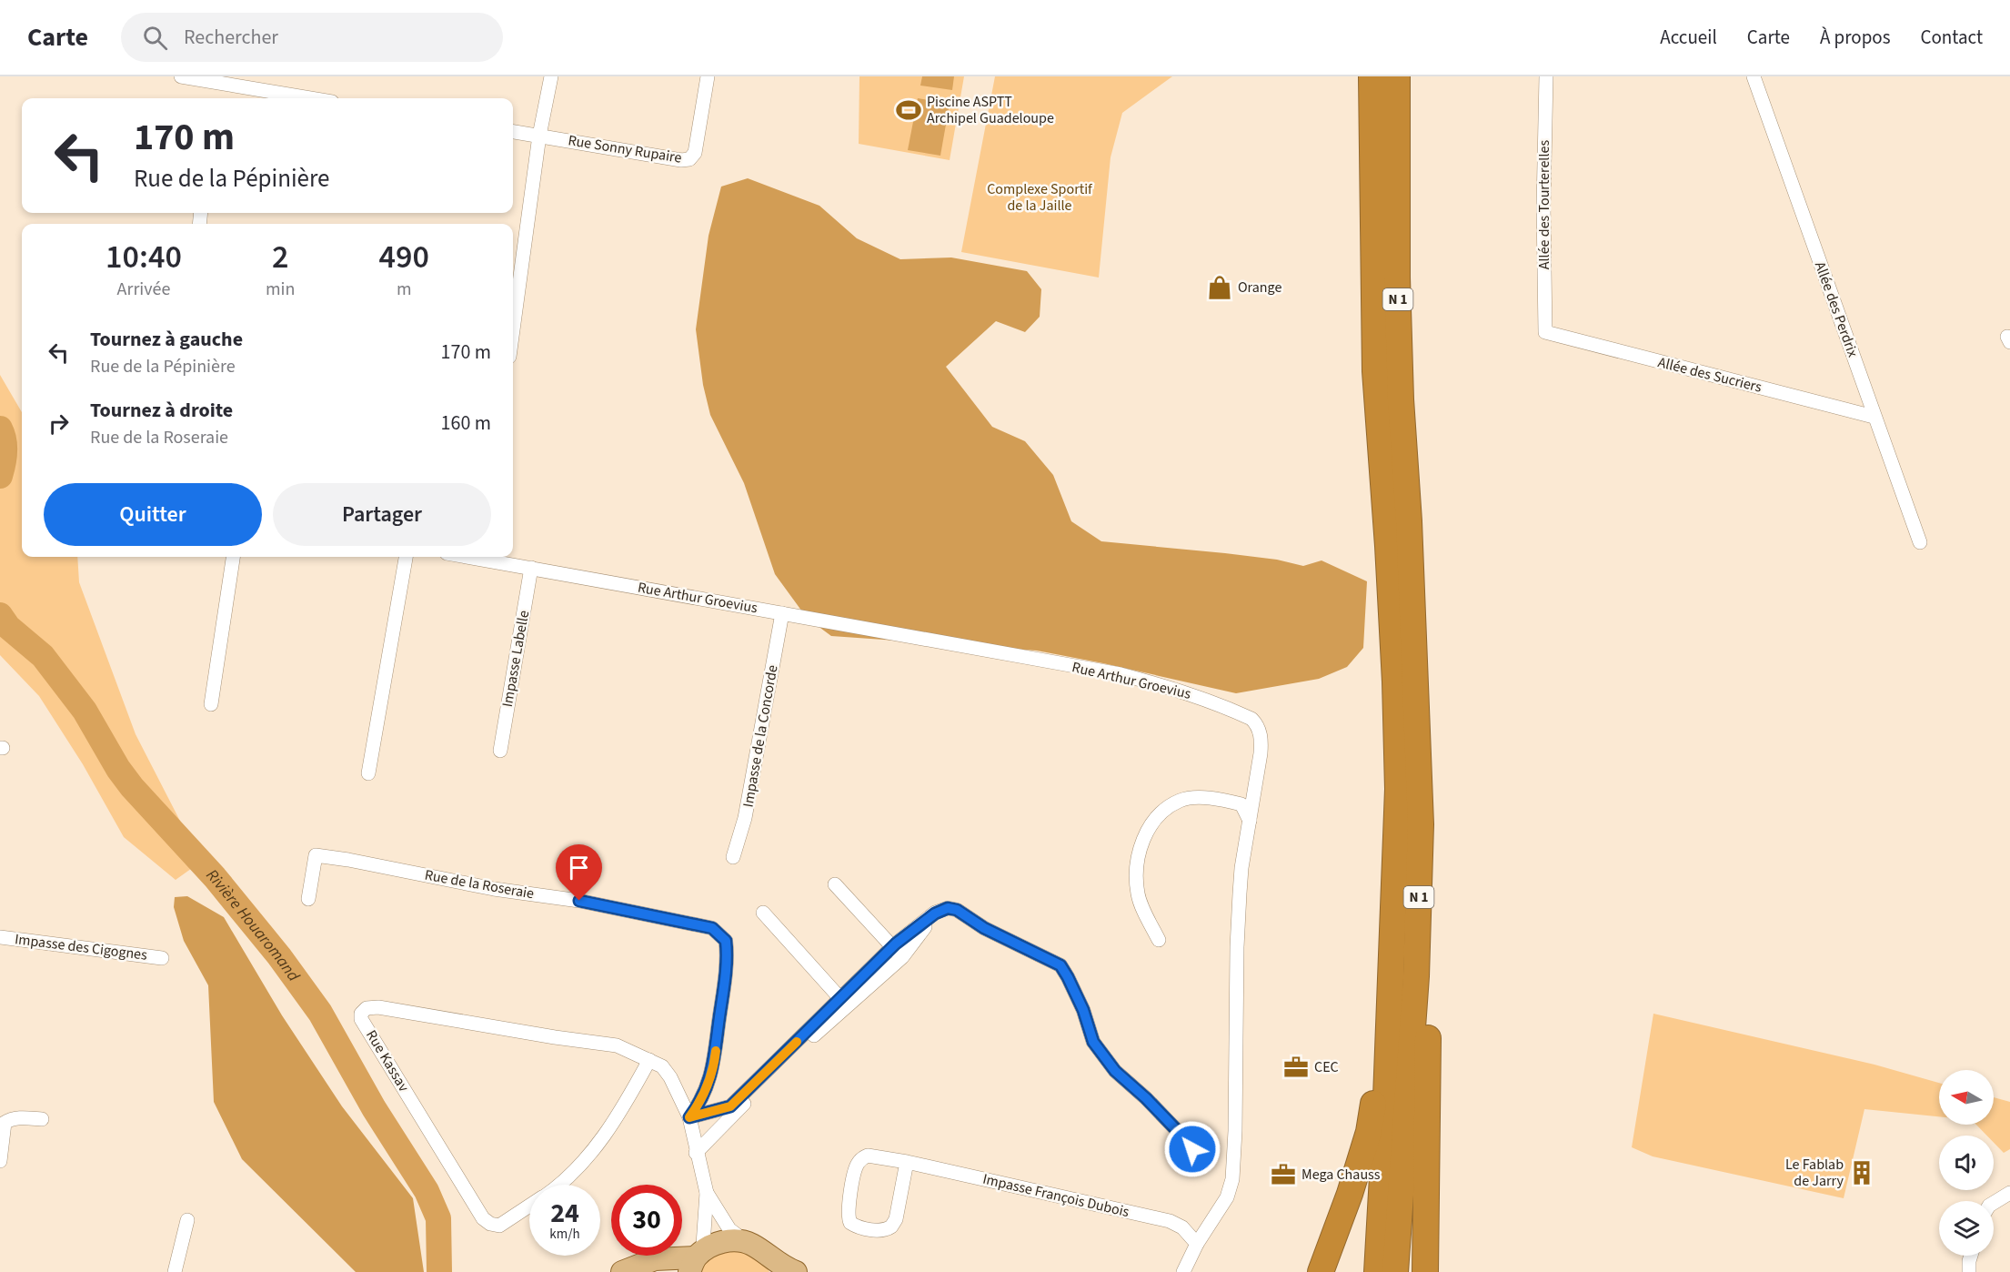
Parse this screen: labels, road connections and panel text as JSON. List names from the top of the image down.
{
  "streets": {
    "highway": ["N 1"],
    "street": [
      "Rue Sonny Rupaire",
      "Allée des Tourterelles",
      "Allée des Perdrix",
      "Allée des Sucriers",
      "Rue Arthur Groevius",
      "Impasse Labelle",
      "Impasse de la Concorde",
      "Rue de la Roseraie",
      "Impasse des Cigognes",
      "Rue Kassav",
      "Impasse François Dubois"
    ]
  },
  "crossings": [
    ["Allée des Tourterelles", "Allée des Sucriers"],
    ["Allée des Perdrix", "Allée des Sucriers"],
    ["Rue Arthur Groevius", "Impasse Labelle"],
    ["Rue Arthur Groevius", "Impasse de la Concorde"],
    ["Rue Arthur Groevius", "Impasse François Dubois"],
    ["Rue de la Roseraie", "Rue Kassav"]
  ],
  "water": ["Rivière Houaromand"],
  "parks": ["Complexe Sportif de la Jaille"],
  "places": {
    "sports": ["Piscine ASPTT Archipel Guadeloupe"],
    "shop": ["Orange"],
    "office": ["CEC", "Mega Chauss"],
    "building": ["Le Fablab de Jarry"]
  },
  "north": "left",
  "page": {
    "header": "Carte",
    "search": "Rechercher",
    "nav": [
      "Accueil",
      "Carte",
      "À propos",
      "Contact"
    ],
    "turn": ["170 m", "Rue de la Pépinière"],
    "eta": [
      "10:40",
      "Arrivée",
      "2",
      "min",
      "490",
      "m"
    ],
    "list": [
      {
        "name": "Tournez à gauche",
        "note": "Rue de la Pépinière",
        "value": "170 m"
      },
      {
        "name": "Tournez à droite",
        "note": "Rue de la Roseraie",
        "value": "160 m"
      }
    ],
    "buttons": ["Quitter", "Partager"],
    "speed": "24 km/h",
    "limit": "30"
  }
}
